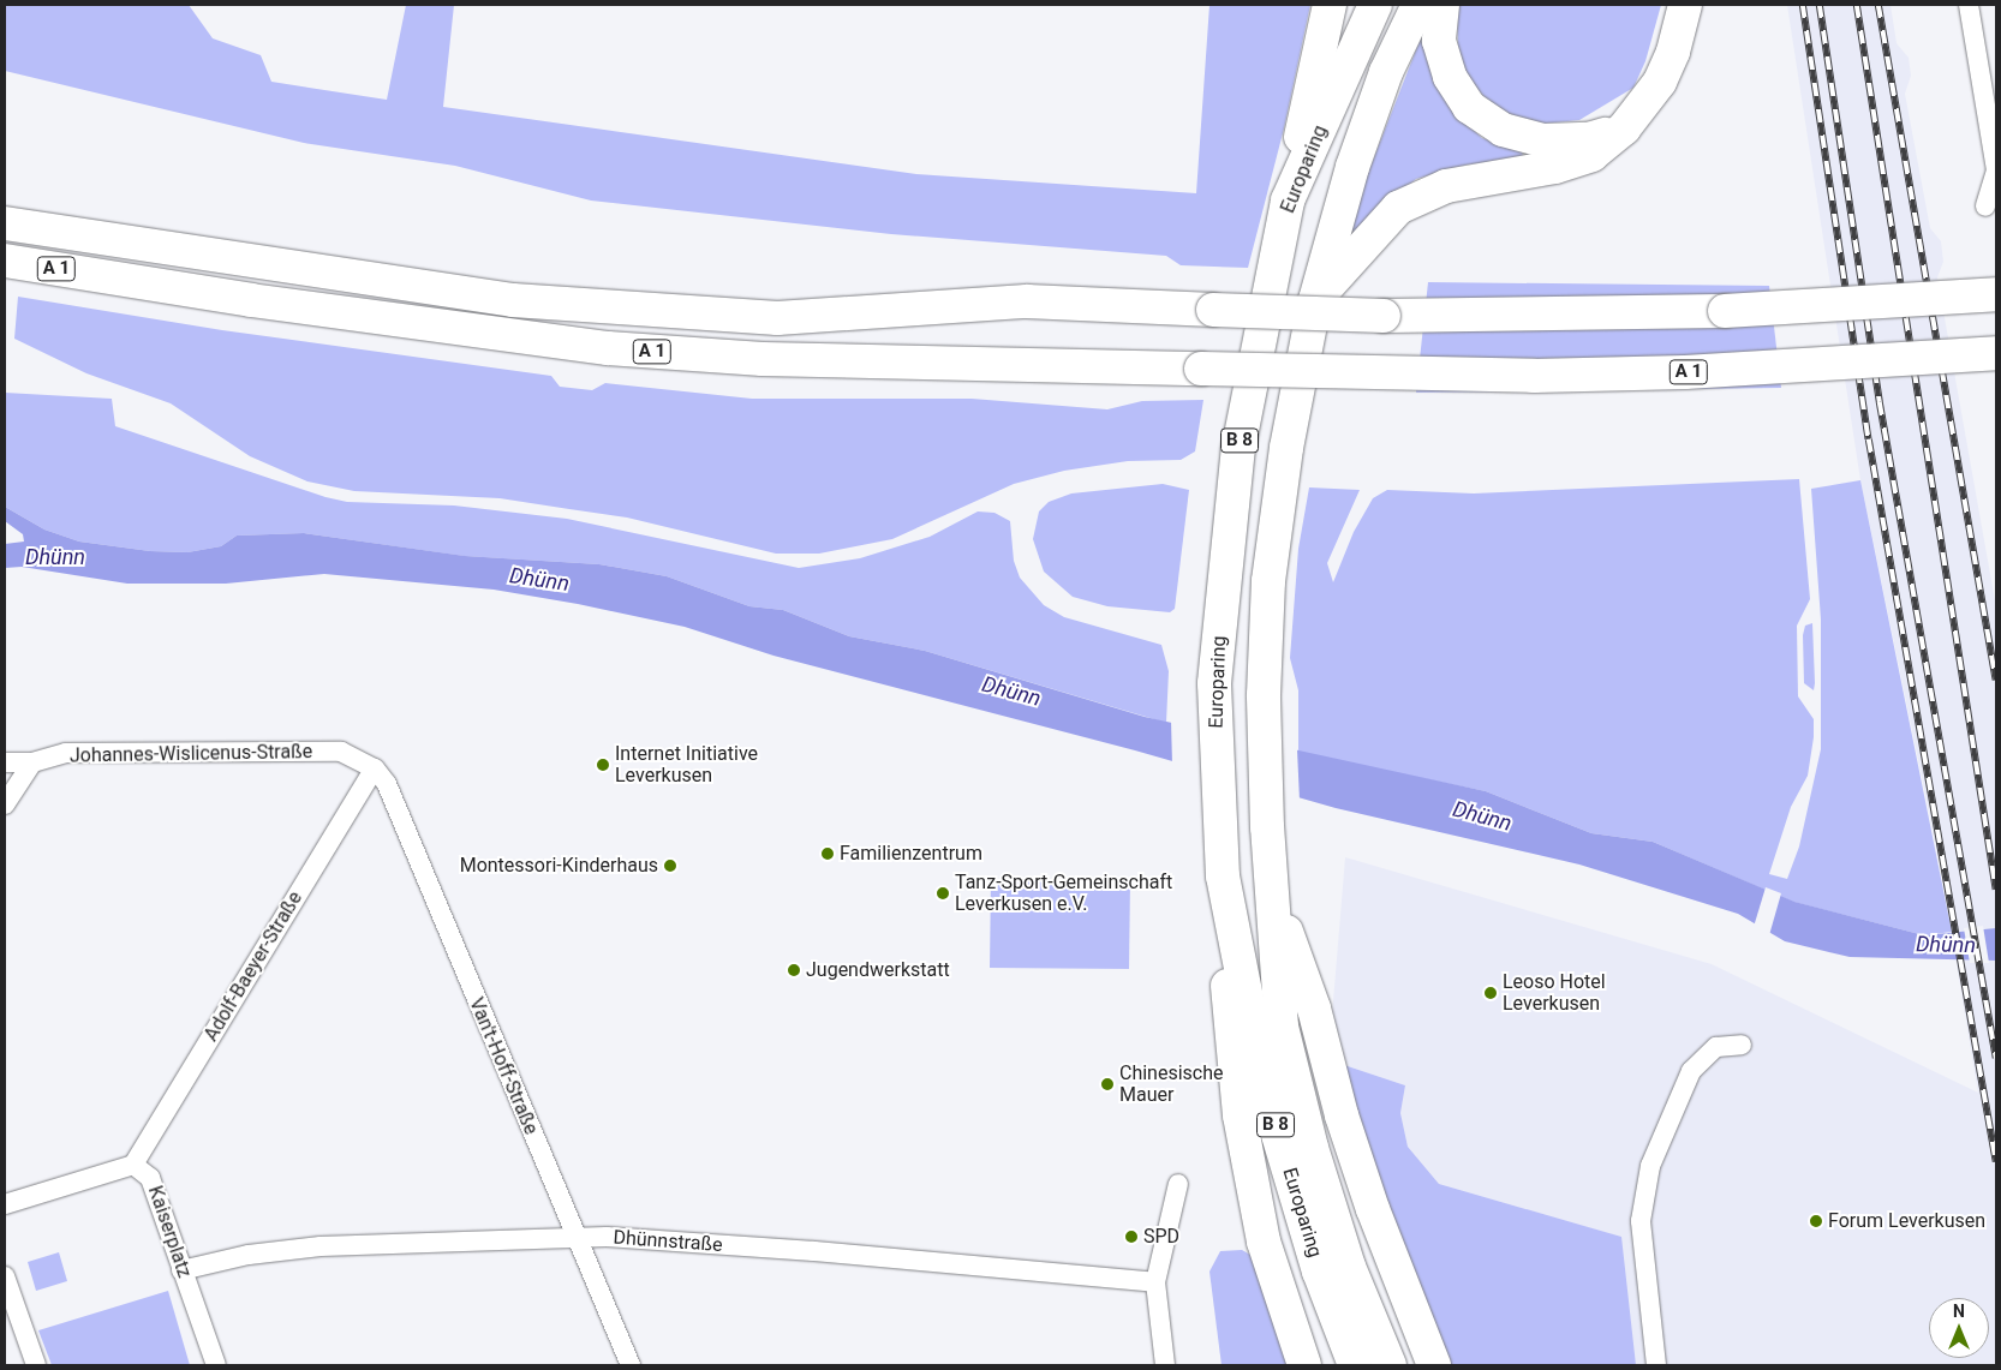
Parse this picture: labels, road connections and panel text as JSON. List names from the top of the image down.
{
  "streets": {
    "highway": ["Europaring", "A 1", "B 8"],
    "street": [
      "Johannes-Wislicenus-Straße",
      "Adolf-Baeyer-Straße",
      "Van't-Hoff-Straße",
      "Kaiserplatz",
      "Dhünnstraße"
    ]
  },
  "crossings": [
    ["Johannes-Wislicenus-Straße", "Adolf-Baeyer-Straße"],
    ["Johannes-Wislicenus-Straße", "Van't-Hoff-Straße"],
    ["Adolf-Baeyer-Straße", "Van't-Hoff-Straße"],
    ["Adolf-Baeyer-Straße", "Kaiserplatz"],
    ["Van't-Hoff-Straße", "Dhünnstraße"],
    ["Kaiserplatz", "Dhünnstraße"]
  ],
  "water": ["Dhünn"],
  "places": [
    "Internet Initiative Leverkusen",
    "Familienzentrum",
    "Montessori-Kinderhaus",
    "Tanz-Sport-Gemeinschaft Leverkusen e.V.",
    "Jugendwerkstatt",
    "Leoso Hotel Leverkusen",
    "Chinesische Mauer",
    "Forum Leverkusen",
    "SPD"
  ],
  "north": "top"
}
